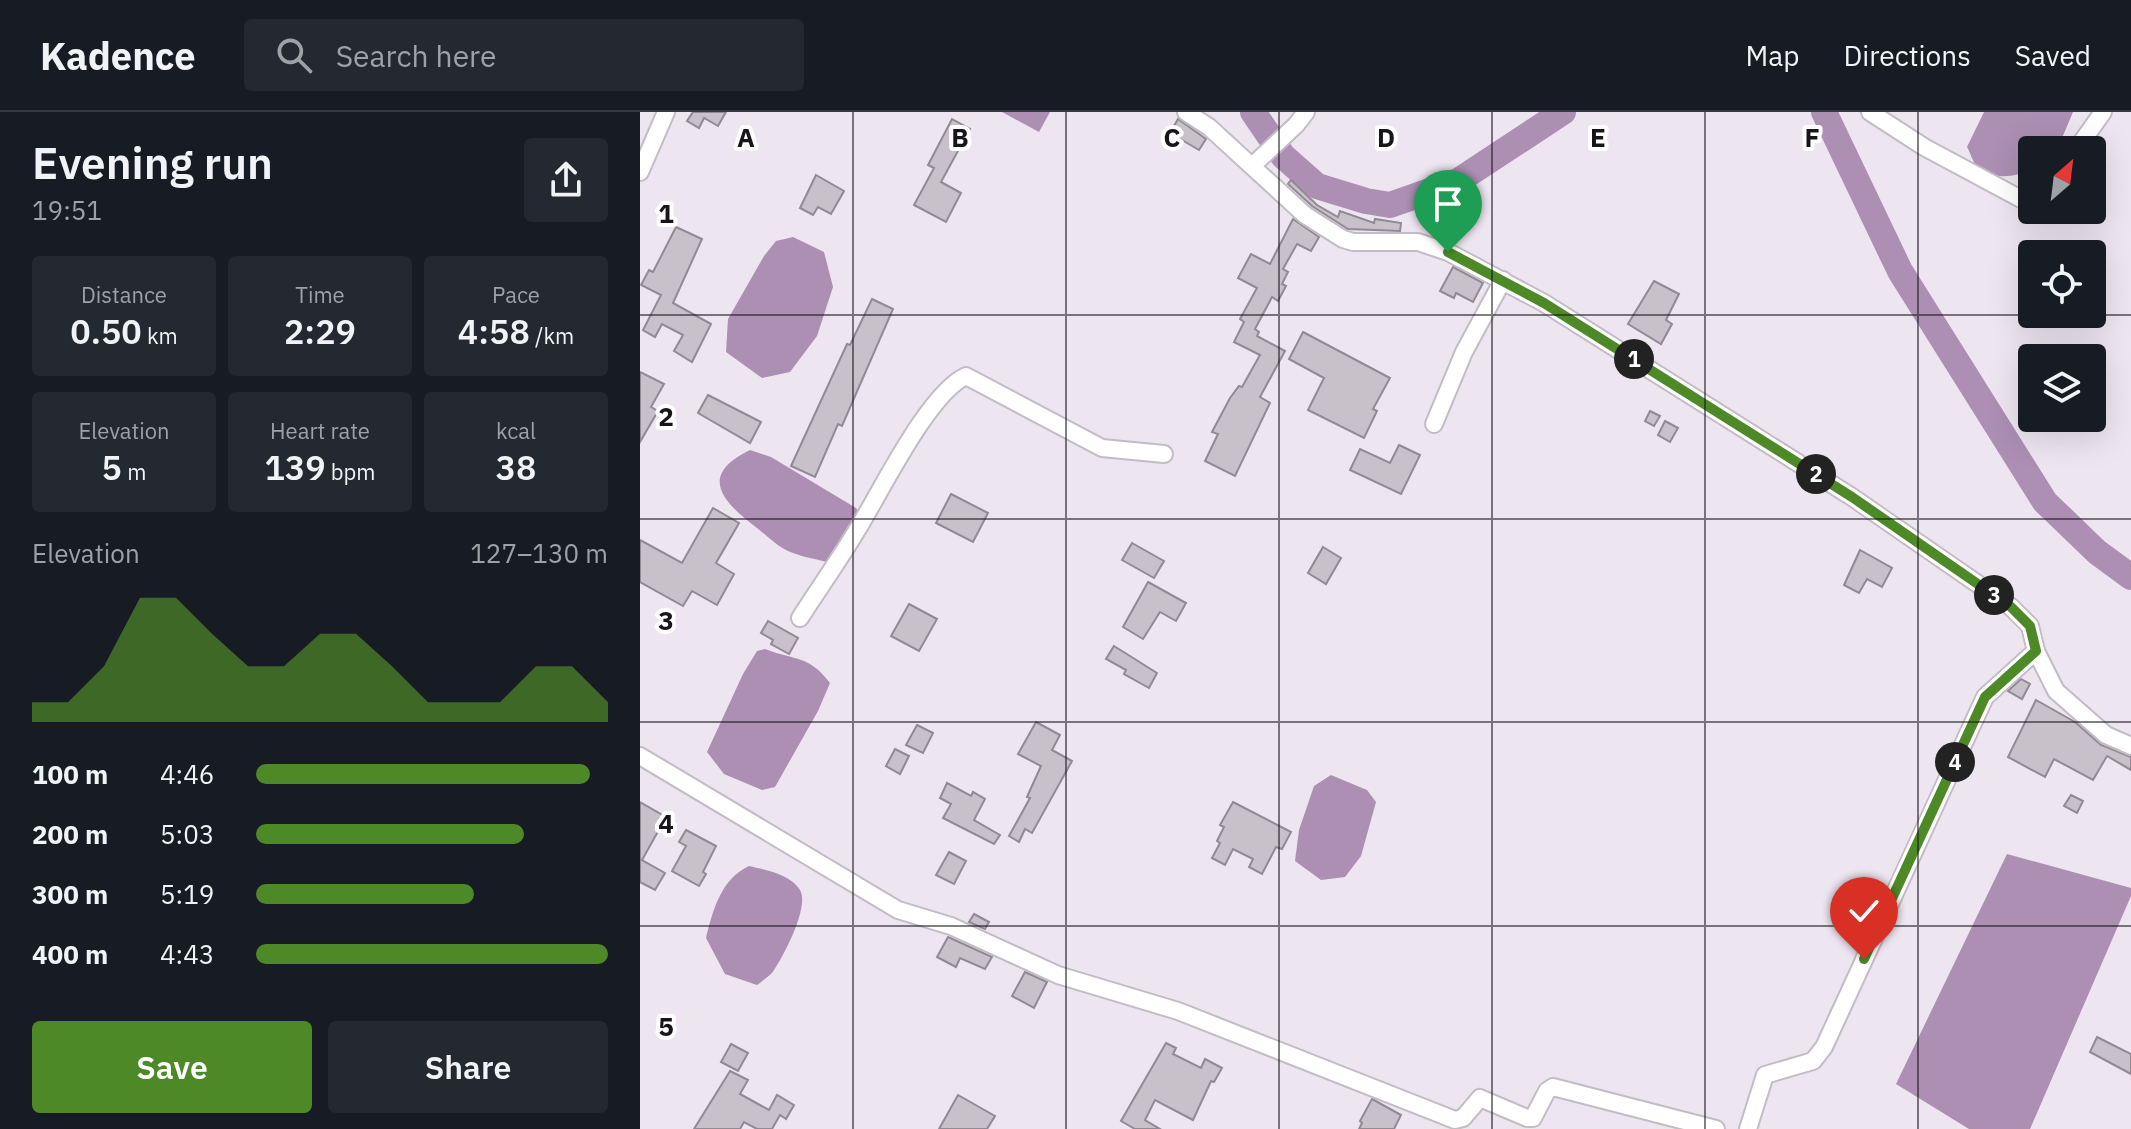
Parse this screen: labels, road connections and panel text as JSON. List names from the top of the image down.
{
  "north": "top right",
  "page": {
    "header": "Kadence",
    "search": "Search here",
    "nav": ["Map", "Directions", "Saved"],
    "heading": ["Evening run", "19:51"],
    "stats": [
      ["Distance", "0.50 km"],
      ["Time", "2:29"],
      ["Pace", "4:58 /km"],
      ["Elevation", "5 m"],
      ["Heart rate", "139 bpm"],
      ["kcal", "38"]
    ],
    "pins": [
      "1",
      "2",
      "3",
      "4"
    ],
    "chart": ["Elevation", "127–130 m"],
    "list": [
      {
        "name": "100 m",
        "note": "4:46"
      },
      {
        "name": "200 m",
        "note": "5:03"
      },
      {
        "name": "300 m",
        "note": "5:19"
      },
      {
        "name": "400 m",
        "note": "4:43"
      }
    ],
    "buttons": ["Save", "Share"]
  },
  "grid": {
    "columns": [
      "A",
      "B",
      "C",
      "D",
      "E",
      "F"
    ],
    "rows": [
      "1",
      "2",
      "3",
      "4",
      "5"
    ]
  }
}
